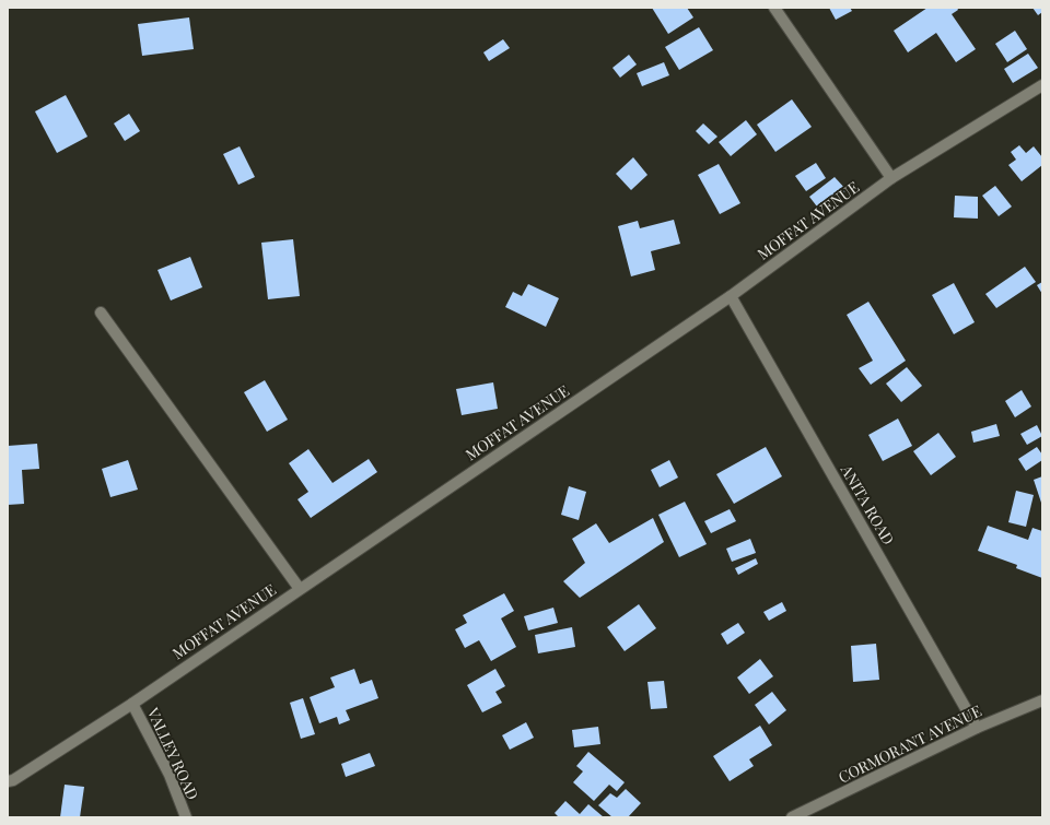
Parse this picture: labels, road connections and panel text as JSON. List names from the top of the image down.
{
  "streets": {
    "street": [
      "MOFFAT AVENUE",
      "ANITA ROAD",
      "CORMORANT AVENUE",
      "VALLEY ROAD"
    ]
  },
  "crossings": [
    ["MOFFAT AVENUE", "ANITA ROAD"],
    ["MOFFAT AVENUE", "VALLEY ROAD"],
    ["ANITA ROAD", "CORMORANT AVENUE"]
  ]
}
